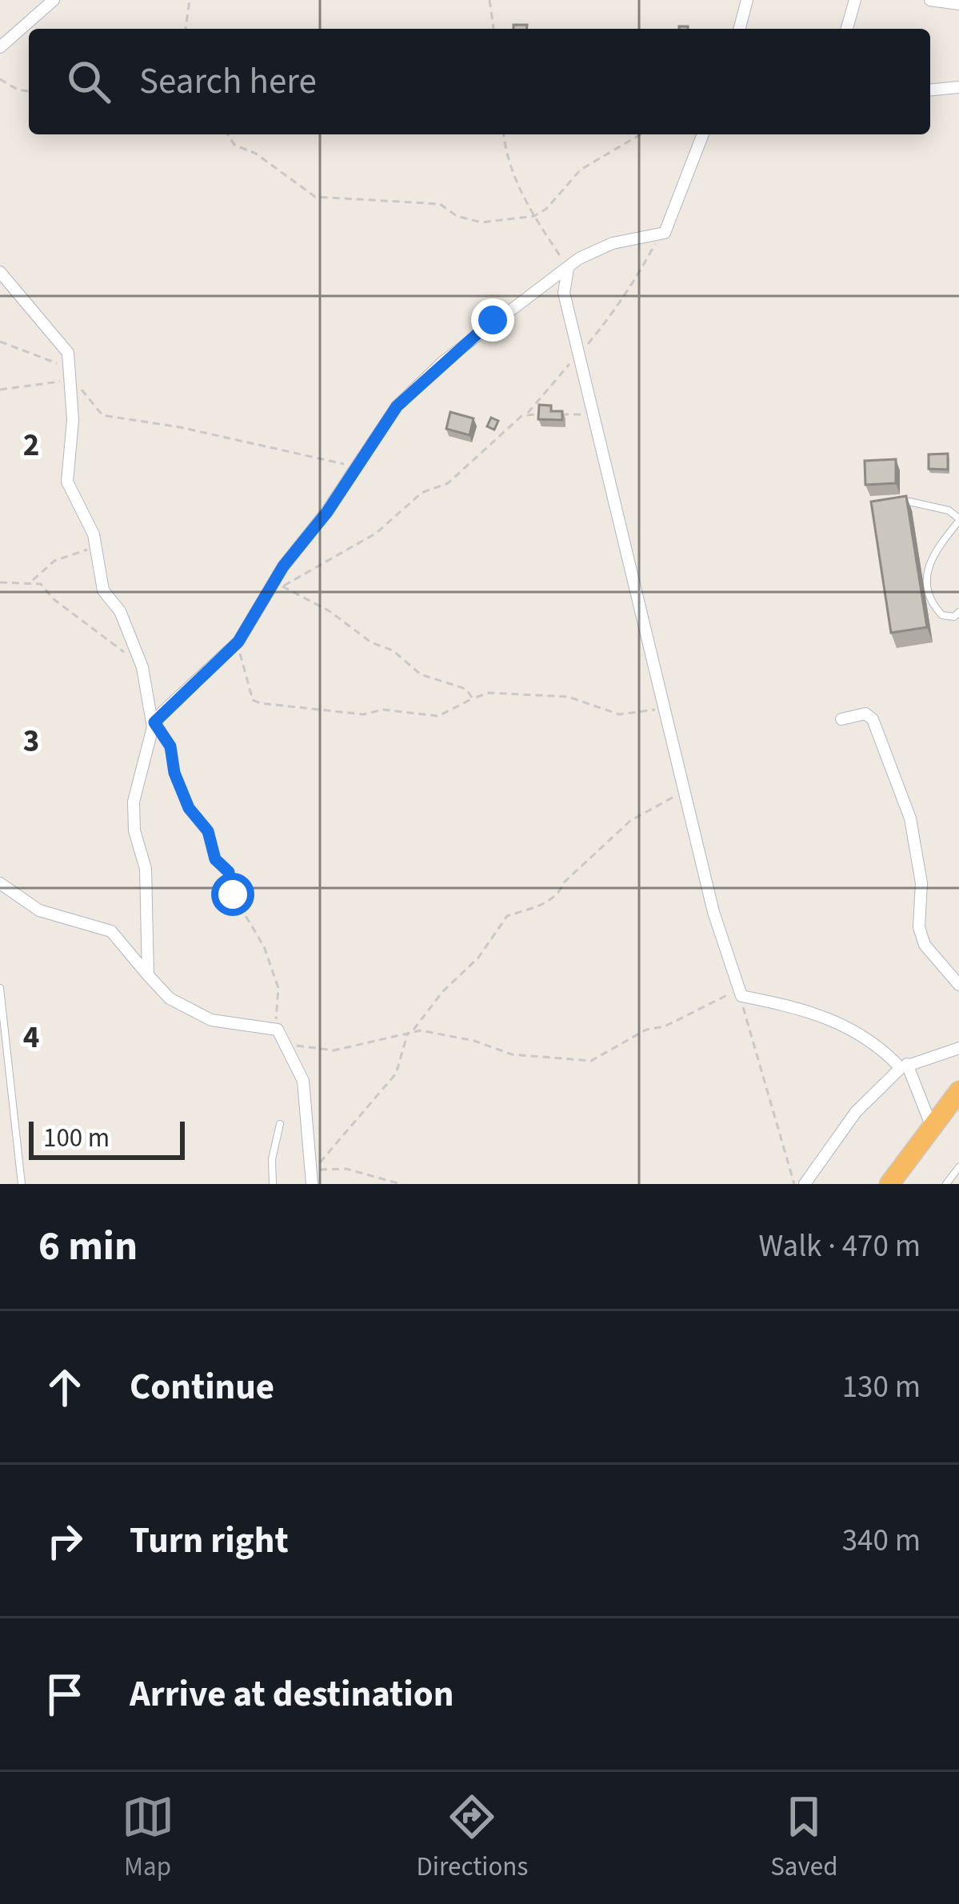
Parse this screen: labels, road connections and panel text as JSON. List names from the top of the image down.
{
  "scale_bar": "100 m",
  "page": {
    "search": "Search here",
    "scale": "100 m",
    "heading": ["6 min", "Walk · 470 m"],
    "list": [
      ["Continue", "130 m"],
      ["Turn right", "340 m"],
      "Arrive at destination"
    ],
    "nav": ["Map", "Directions", "Saved"]
  },
  "grid": {
    "rows": ["2", "3", "4"]
  }
}
